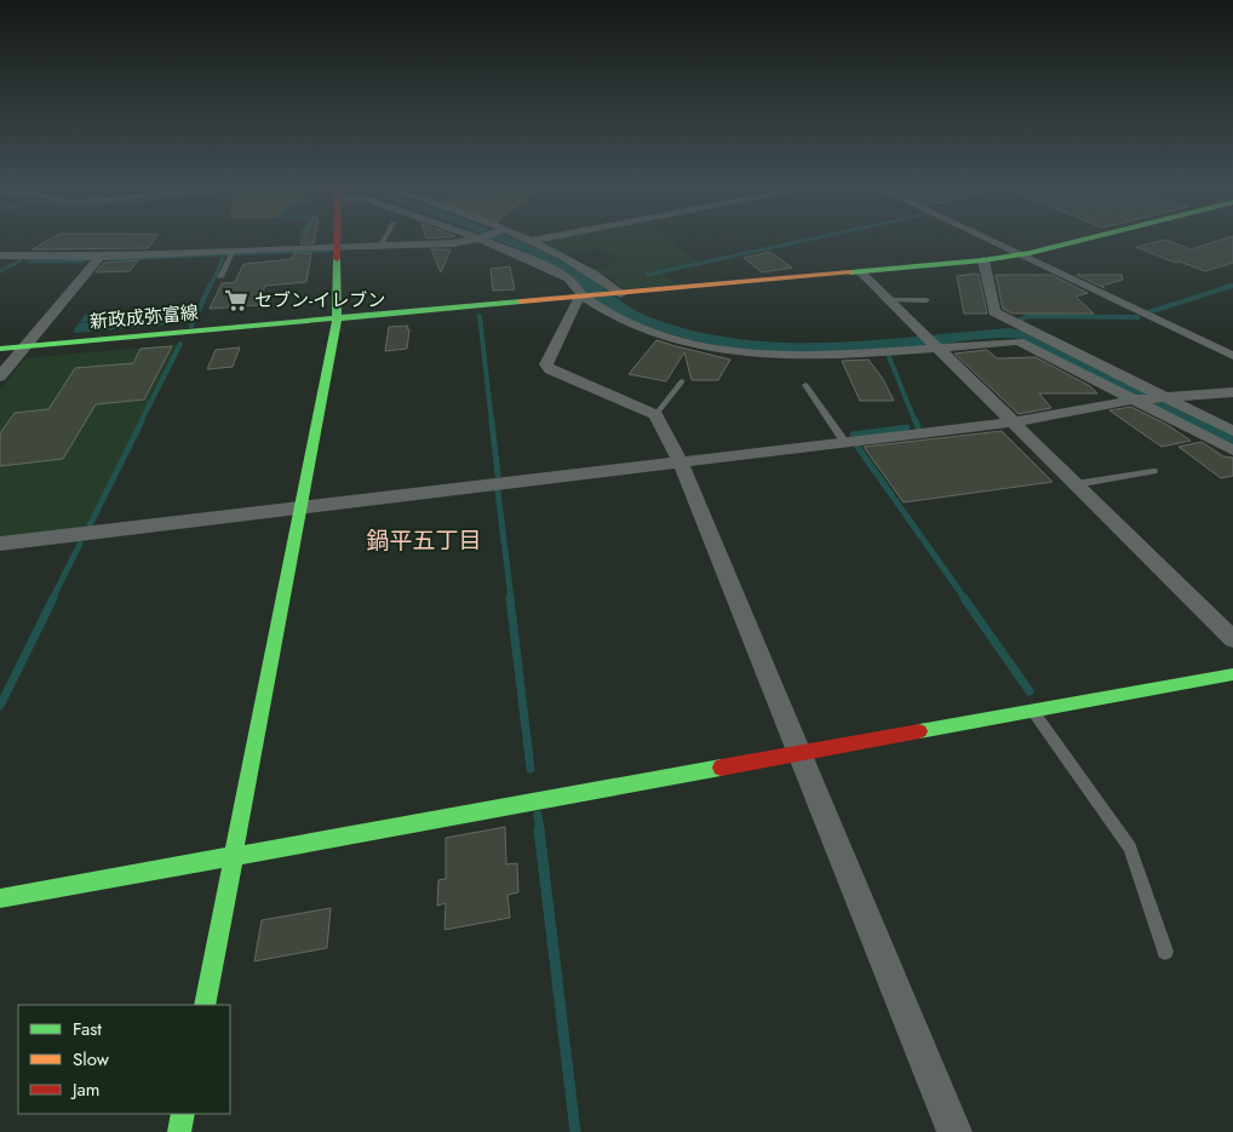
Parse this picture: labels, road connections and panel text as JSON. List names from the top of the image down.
{
  "streets": {
    "street": ["新政成弥富線"]
  },
  "districts": ["鍋平五丁目"],
  "places": {
    "supermarket": ["セブン-イレブン"]
  },
  "legend": ["Fast", "Slow", "Jam"]
}
